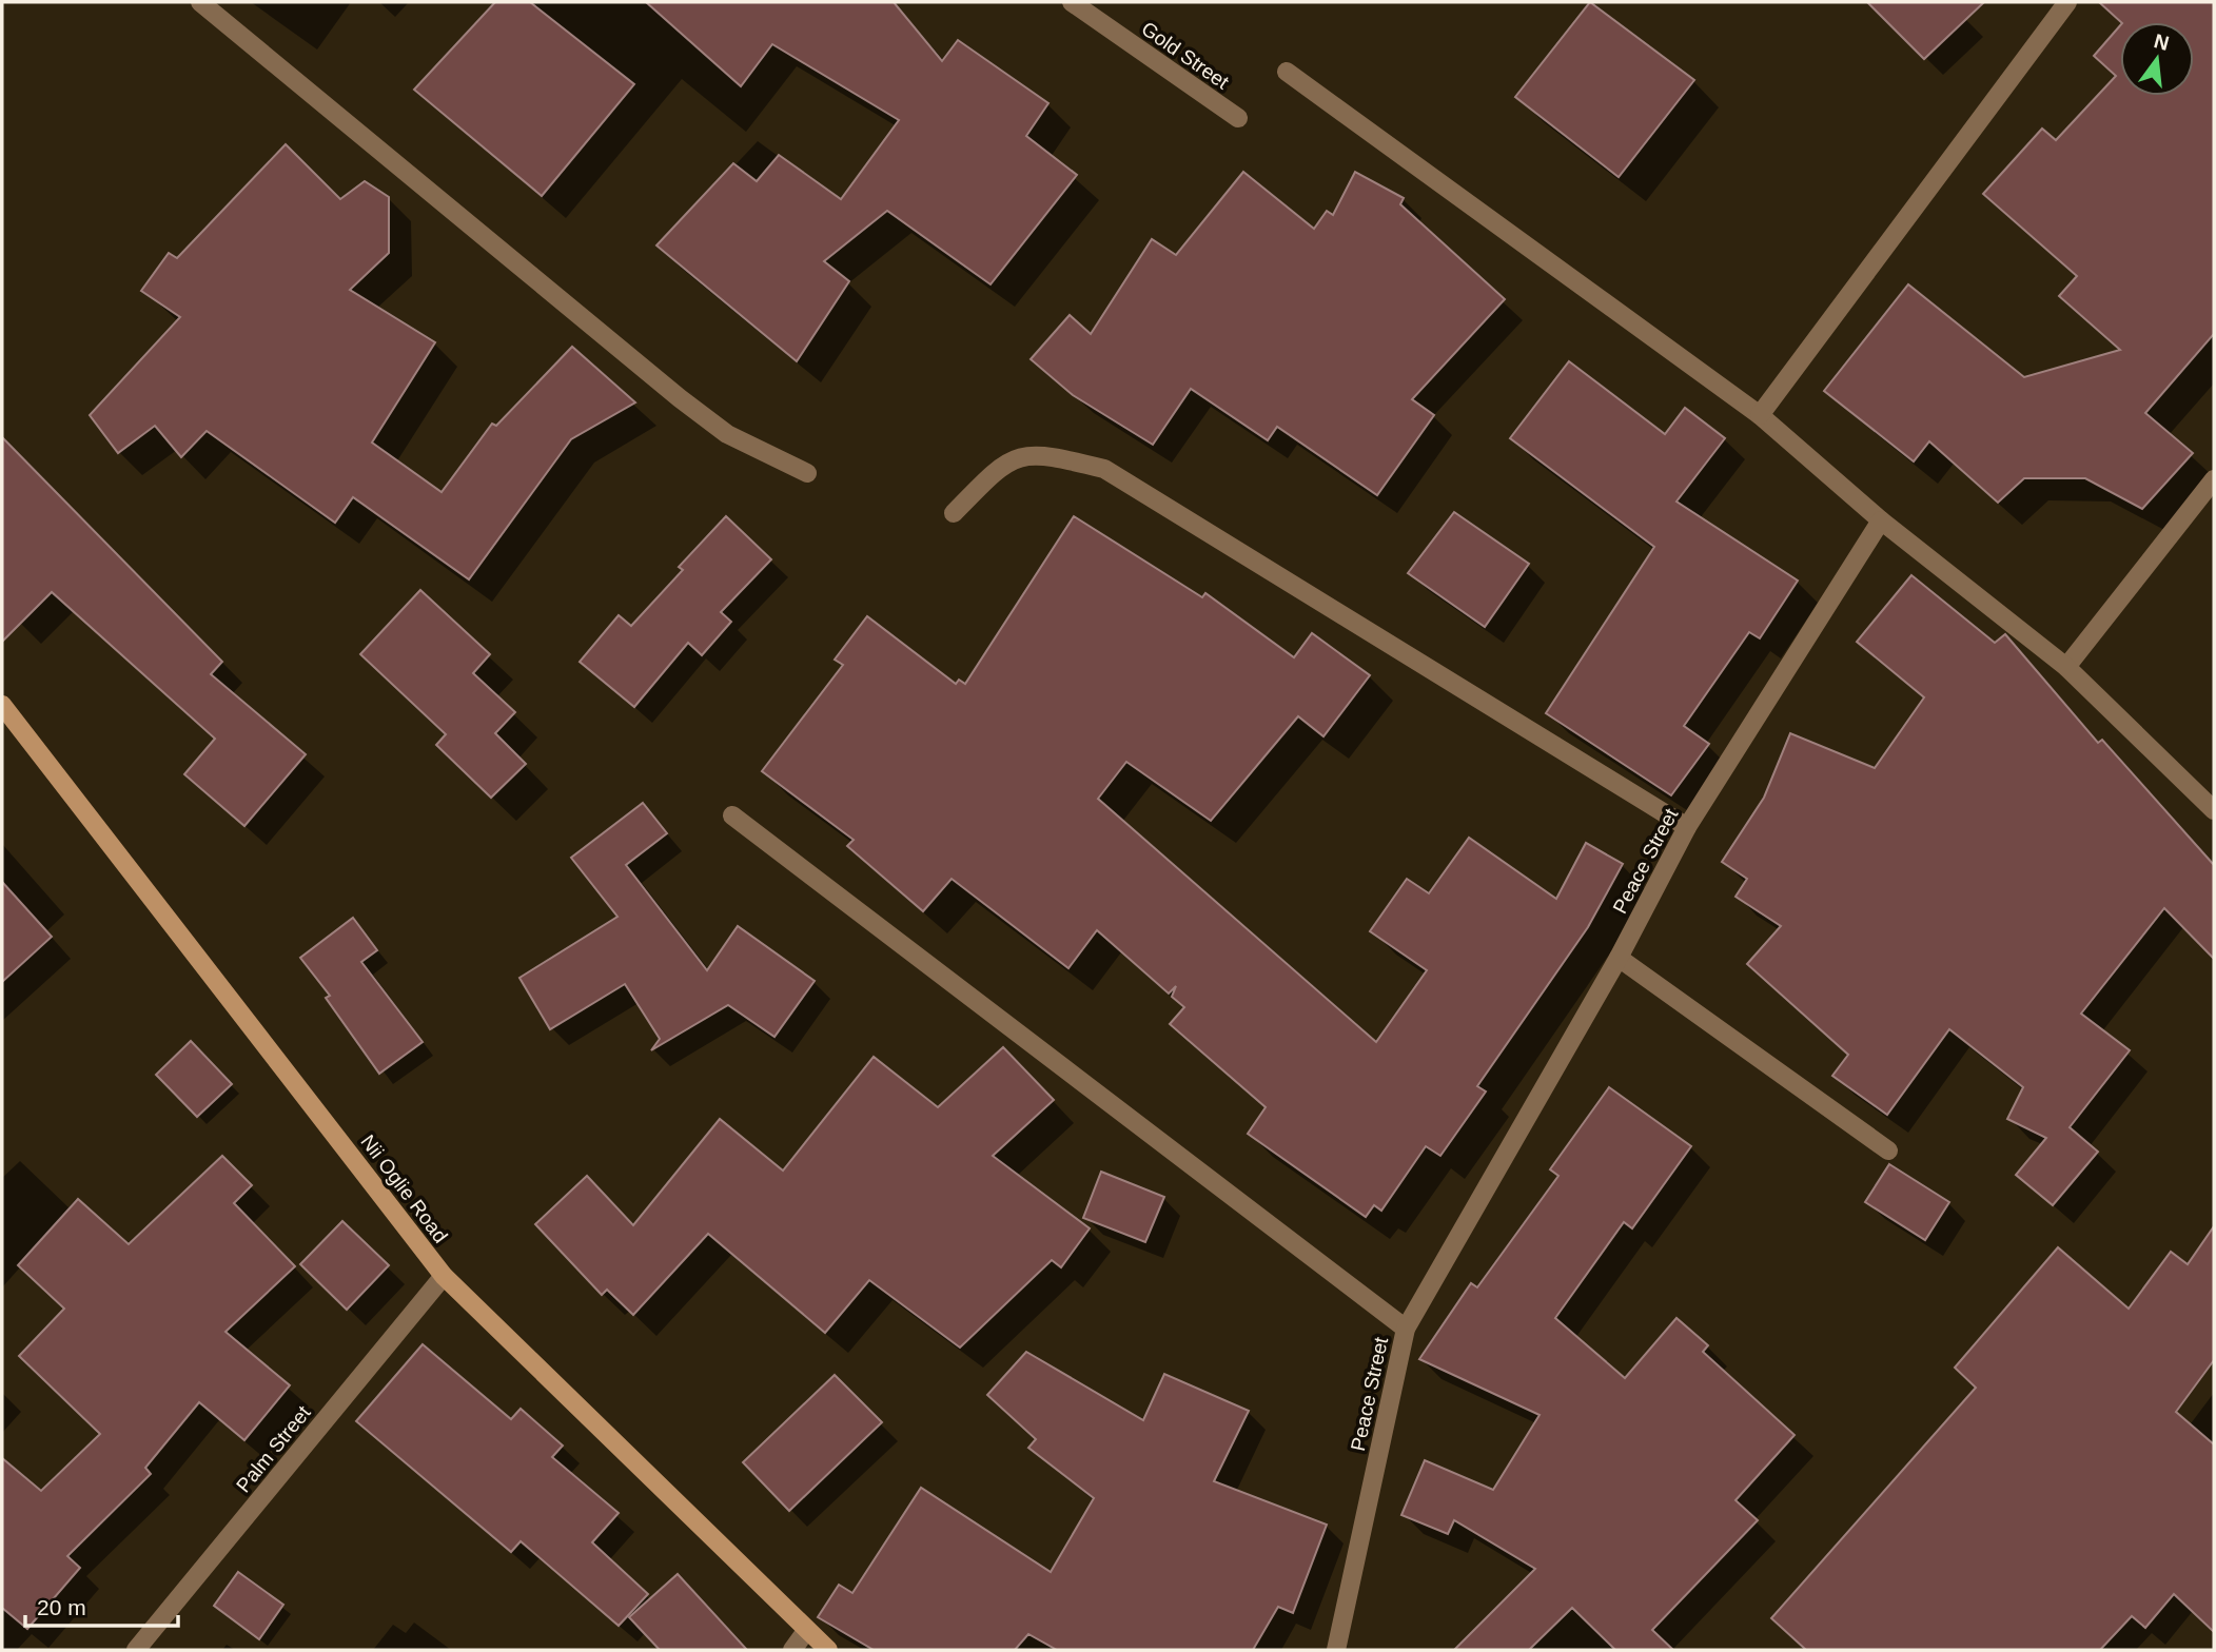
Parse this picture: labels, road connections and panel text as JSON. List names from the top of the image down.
{
  "streets": {
    "street": [
      "Gold Street",
      "Peace Street",
      "Nii Oglie Road",
      "Palm Street"
    ]
  },
  "crossings": [
    ["Nii Oglie Road", "Palm Street"]
  ],
  "scale_bar": "20 m",
  "north": "top"
}
